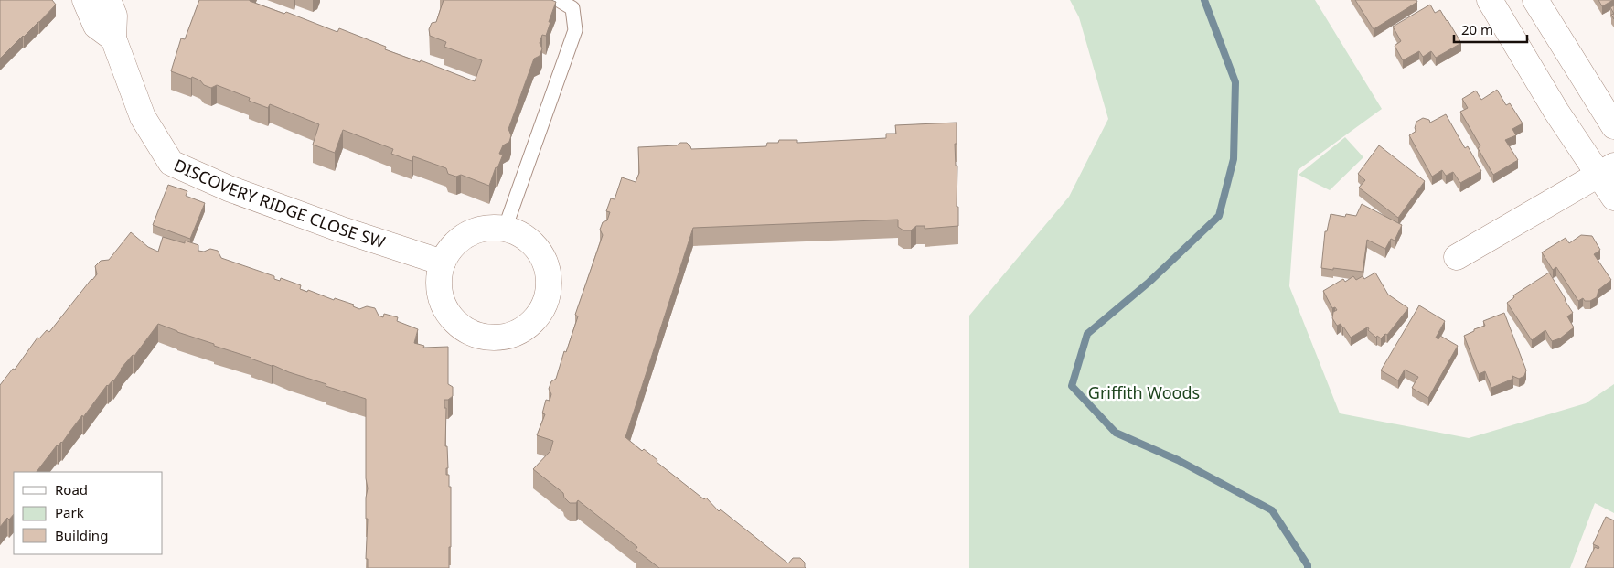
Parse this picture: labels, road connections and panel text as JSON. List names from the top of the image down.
{
  "streets": {
    "street": ["DISCOVERY RIDGE CLOSE SW"]
  },
  "parks": ["Griffith Woods"],
  "legend": ["Road", "Park", "Building"],
  "scale_bar": "20 m"
}
